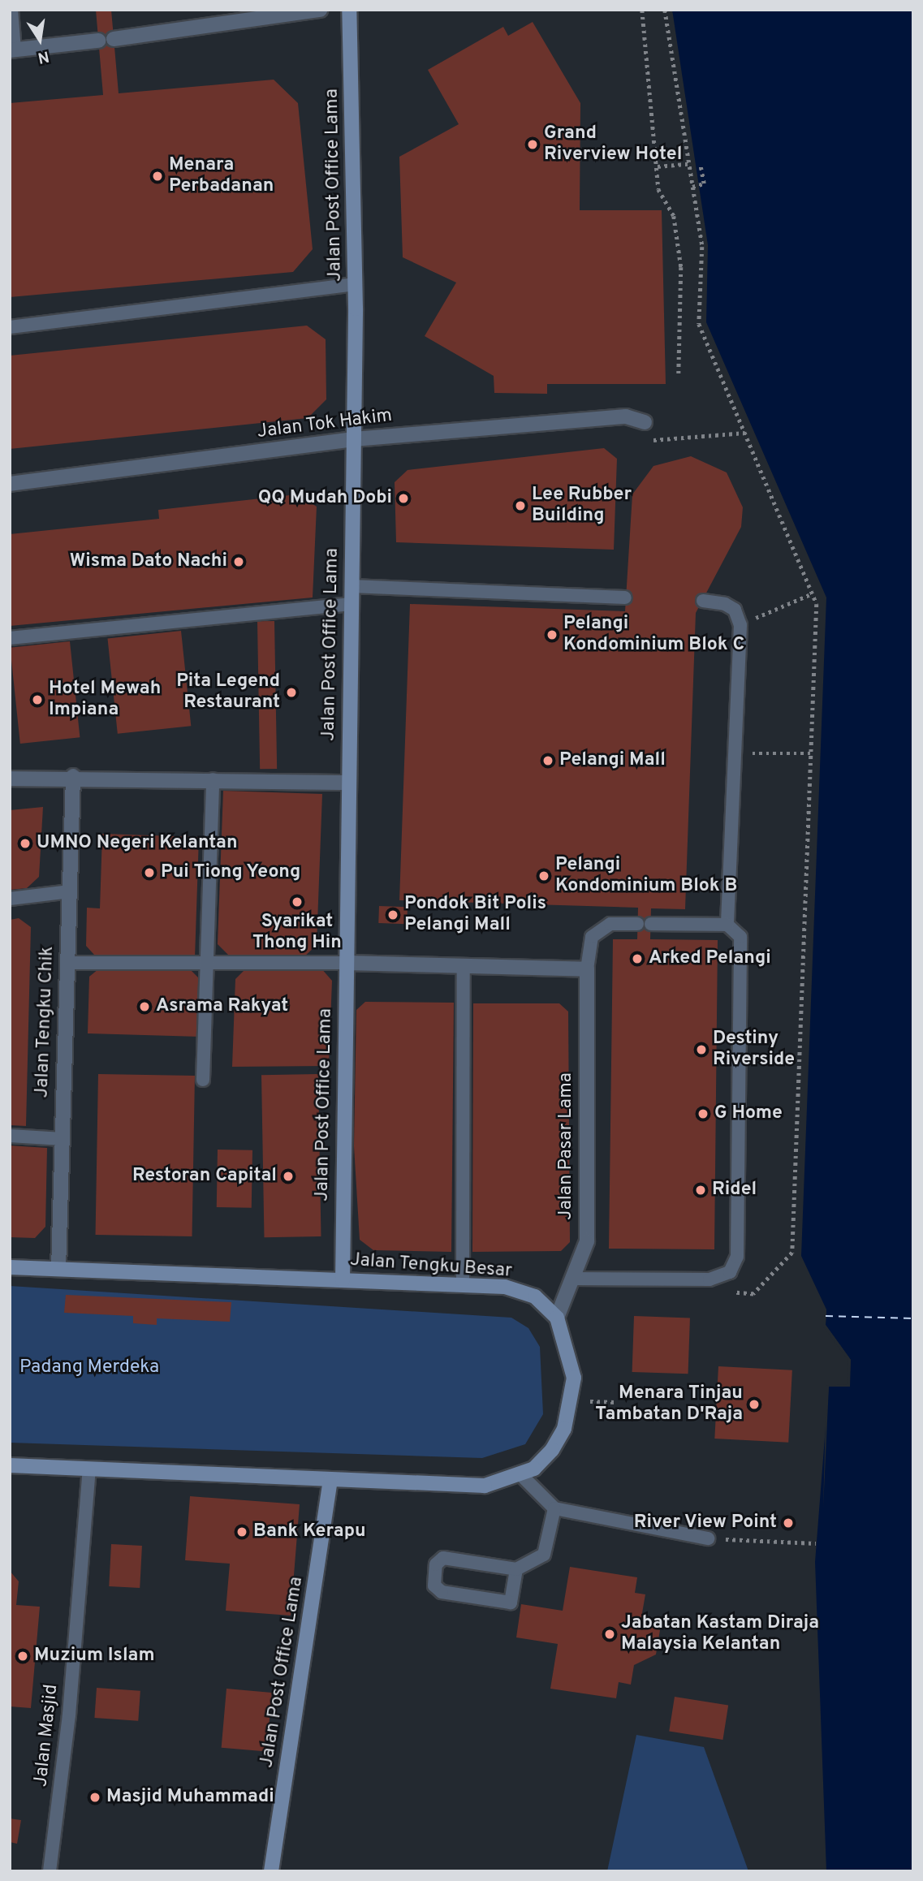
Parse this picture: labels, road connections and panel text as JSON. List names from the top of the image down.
{
  "streets": {
    "main road": ["Jalan Post Office Lama", "Jalan Tengku Besar"],
    "street": ["Jalan Tok Hakim", "Jalan Tengku Chik", "Jalan Pasar Lama"],
    "lane": ["Jalan Masjid"]
  },
  "crossings": [
    ["Jalan Post Office Lama", "Jalan Tok Hakim"],
    ["Jalan Post Office Lama", "Jalan Tengku Besar"],
    ["Jalan Tengku Chik", "Jalan Tengku Besar"],
    ["Jalan Pasar Lama", "Jalan Tengku Besar"],
    ["Jalan Tengku Besar", "Jalan Masjid"]
  ],
  "parks": ["Padang Merdeka"],
  "places": [
    "Grand Riverview Hotel",
    "Menara Perbadanan",
    "QQ Mudah Dobi",
    "Lee Rubber Building",
    "Wisma Dato Nachi",
    "Pelangi Kondominium Blok C",
    "Pita Legend Restaurant",
    "Hotel Mewah Impiana",
    "Pelangi Mall",
    "UMNO Negeri Kelantan",
    "Pui Tiong Yeong",
    "Pelangi Kondominium Blok B",
    "Syarikat Thong Hin",
    "Pondok Bit Polis Pelangi Mall",
    "Arked Pelangi",
    "Asrama Rakyat",
    "Destiny Riverside",
    "G Home",
    "Restoran Capital",
    "Ridel",
    "Menara Tinjau Tambatan D'Raja",
    "River View Point",
    "Bank Kerapu",
    "Jabatan Kastam Diraja Malaysia Kelantan",
    "Muzium Islam",
    "Masjid Muhammadi"
  ],
  "north": "bottom"
}
